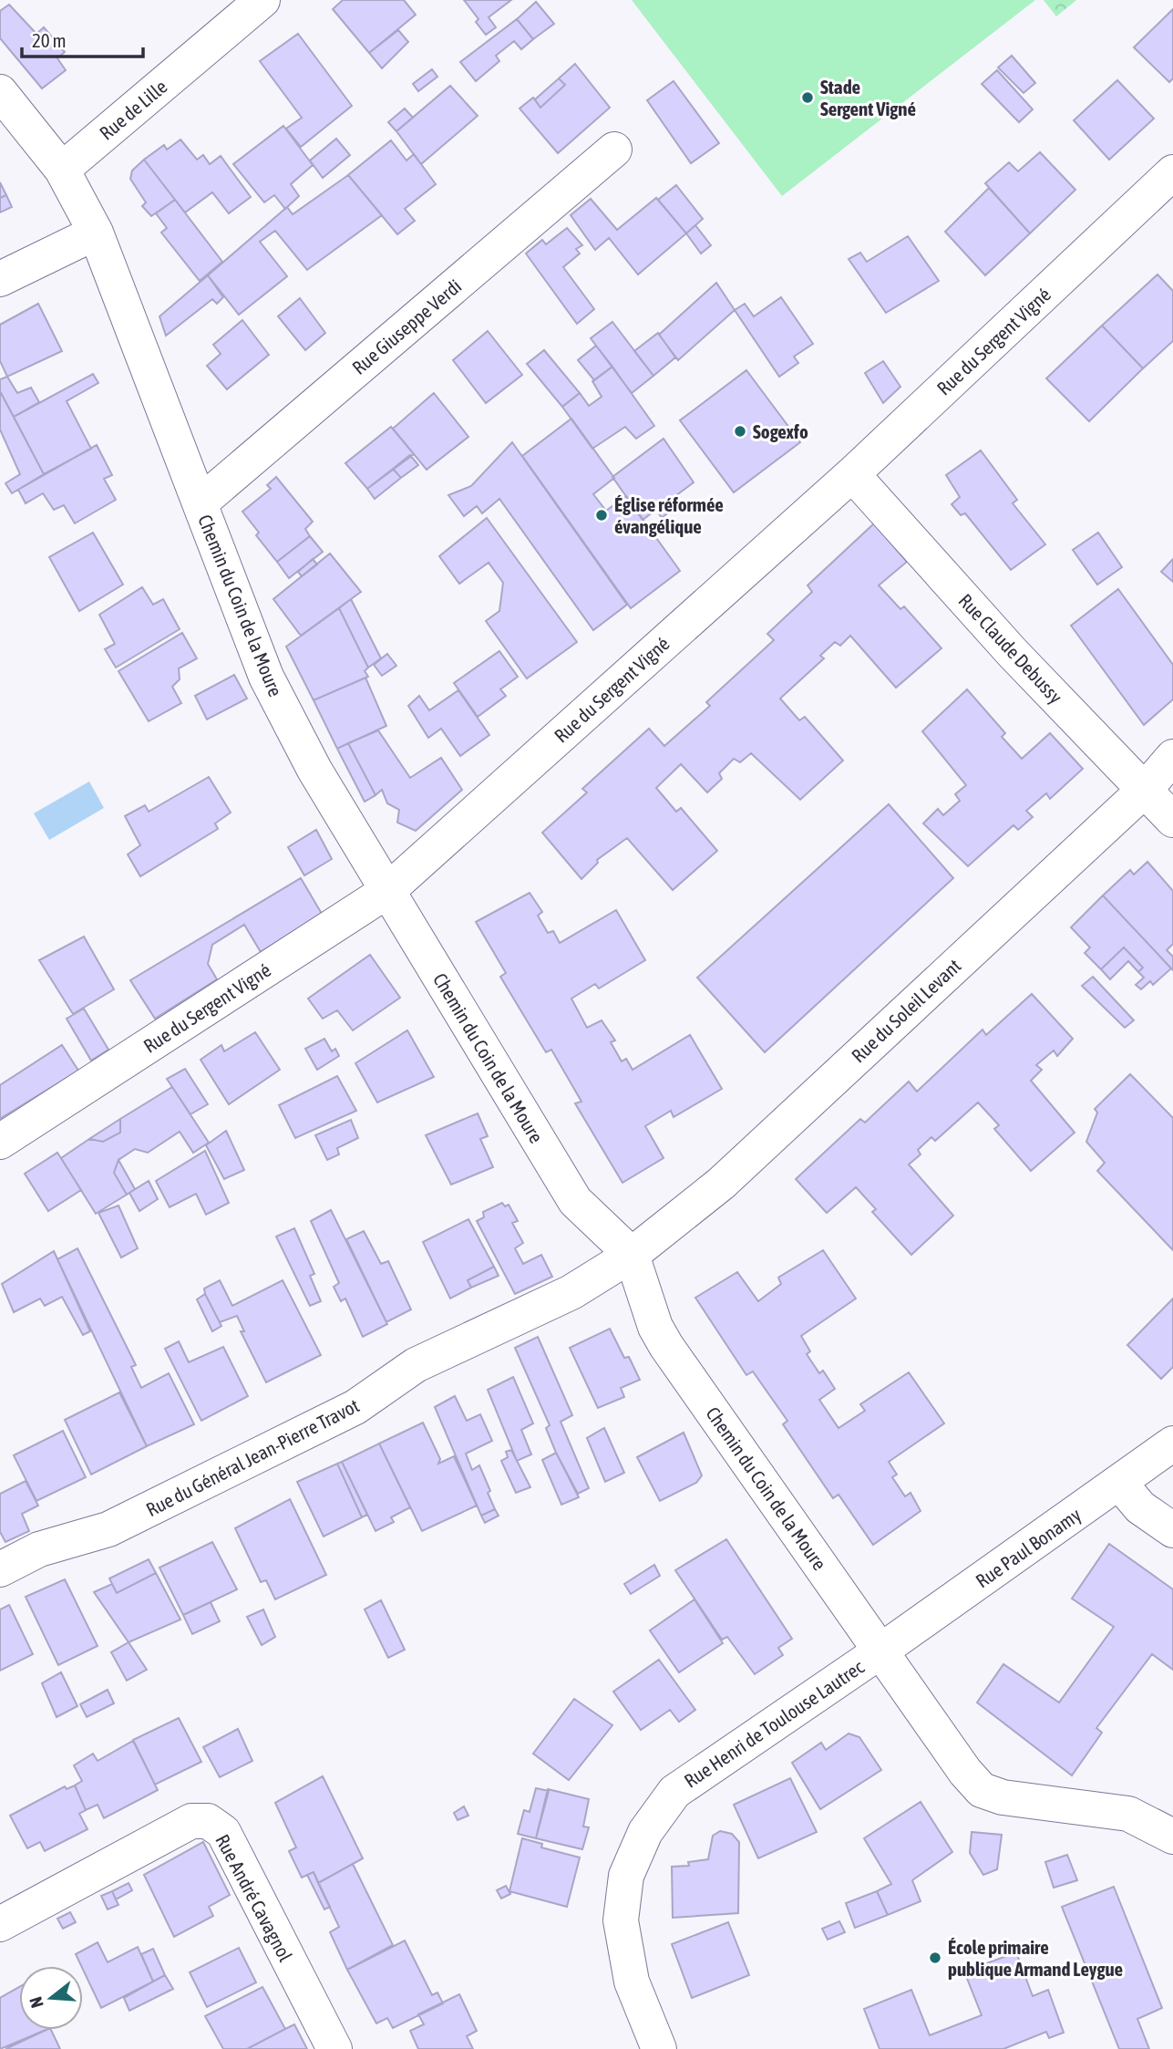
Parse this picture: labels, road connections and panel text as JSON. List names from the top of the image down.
{
  "streets": {
    "street": [
      "Rue de Lille",
      "Rue Giuseppe Verdi",
      "Rue du Sergent Vigné",
      "Chemin du Coin de la Moure",
      "Rue Claude Debussy",
      "Rue du Soleil Levant",
      "Rue du Général Jean-Pierre Travot",
      "Rue Paul Bonamy",
      "Rue Henri de Toulouse Lautrec",
      "Rue André Cavagnol"
    ]
  },
  "crossings": [
    ["Rue de Lille", "Chemin du Coin de la Moure"],
    ["Rue Giuseppe Verdi", "Chemin du Coin de la Moure"],
    ["Rue du Sergent Vigné", "Chemin du Coin de la Moure"],
    ["Rue du Sergent Vigné", "Rue Claude Debussy"],
    ["Chemin du Coin de la Moure", "Rue du Soleil Levant"],
    ["Chemin du Coin de la Moure", "Rue du Général Jean-Pierre Travot"],
    ["Chemin du Coin de la Moure", "Rue Paul Bonamy"],
    ["Chemin du Coin de la Moure", "Rue Henri de Toulouse Lautrec"],
    ["Rue Claude Debussy", "Rue du Soleil Levant"],
    ["Rue du Soleil Levant", "Rue du Général Jean-Pierre Travot"],
    ["Rue Paul Bonamy", "Rue Henri de Toulouse Lautrec"]
  ],
  "places": [
    "Stade Sergent Vigné",
    "Sogexfo",
    "Église réformée évangélique",
    "École primaire publique Armand Leygue"
  ],
  "scale_bar": "20 m",
  "north": "left"
}
